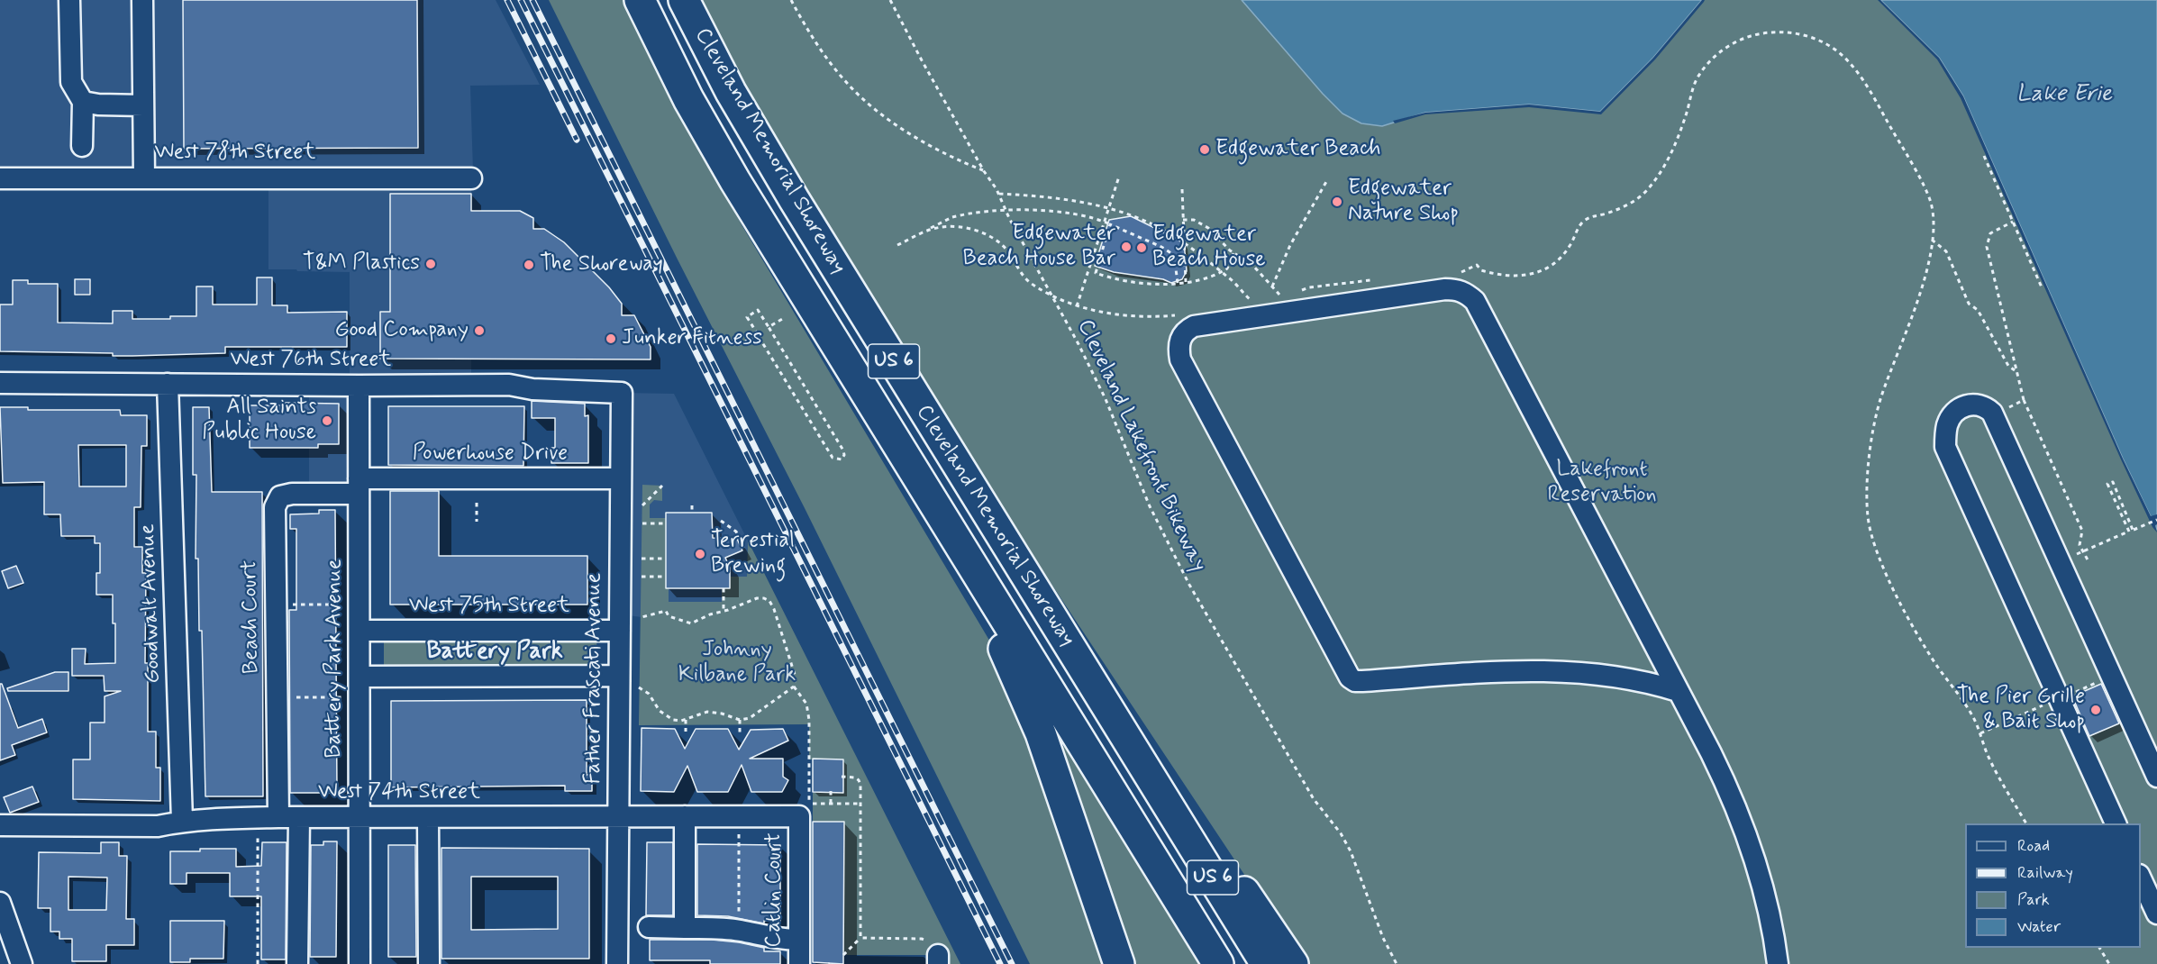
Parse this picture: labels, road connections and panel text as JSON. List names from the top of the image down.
{
  "streets": {
    "highway": ["Cleveland Memorial Shoreway", "US 6"],
    "street": [
      "West 78th Street",
      "West 76th Street",
      "Powerhouse Drive",
      "Goodwalt Avenue",
      "West 75th Street",
      "Beach Court",
      "Battery Park Avenue",
      "Father Frascati Avenue",
      "West 74th Street",
      "Catlin Court"
    ],
    "path": ["Cleveland Lakefront Bikeway"]
  },
  "crossings": [
    ["West 76th Street", "Goodwalt Avenue"],
    ["West 76th Street", "Battery Park Avenue"],
    ["West 76th Street", "Father Frascati Avenue"],
    ["Powerhouse Drive", "Beach Court"],
    ["Powerhouse Drive", "Battery Park Avenue"],
    ["Powerhouse Drive", "Father Frascati Avenue"],
    ["Goodwalt Avenue", "West 74th Street"],
    ["West 75th Street", "Battery Park Avenue"],
    ["West 75th Street", "Father Frascati Avenue"],
    ["Beach Court", "Battery Park Avenue"],
    ["Beach Court", "West 74th Street"],
    ["Battery Park Avenue", "West 74th Street"],
    ["Father Frascati Avenue", "West 74th Street"],
    ["West 74th Street", "Catlin Court"]
  ],
  "districts": ["Battery Park"],
  "water": ["Lake Erie"],
  "parks": ["Lakefront Reservation", "Johnny Kilbane Park"],
  "places": [
    "Edgewater Beach",
    "Edgewater Nature Shop",
    "Edgewater Beach House Bar",
    "Edgewater Beach House",
    "T&M Plastics",
    "The Shoreway",
    "Good Company",
    "Junker Fitness",
    "All Saints Public House",
    "Terrestial Brewing",
    "The Pier Grille & Bait Shop"
  ],
  "legend": [
    "Road",
    "Railway",
    "Park",
    "Water"
  ]
}
